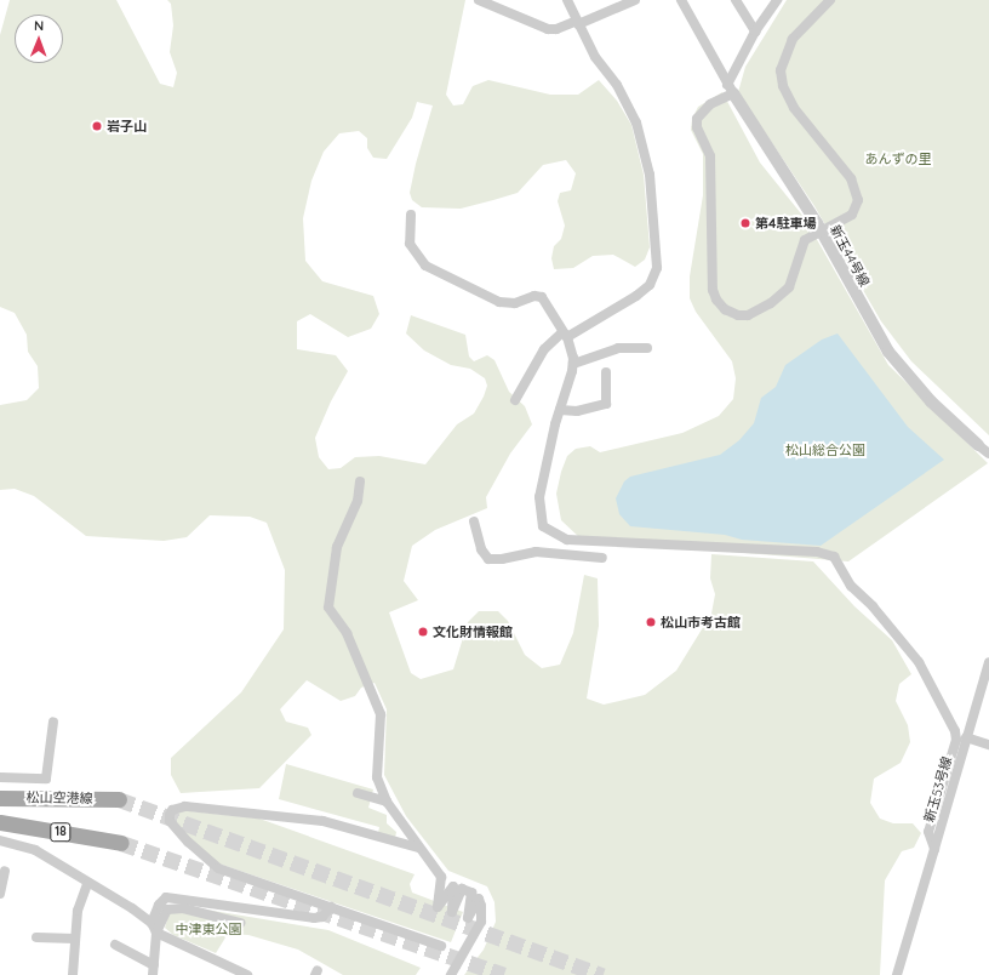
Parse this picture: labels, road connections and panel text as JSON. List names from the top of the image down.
{
  "streets": {
    "main road": ["松山空港線", "18"],
    "street": ["新玉44号線", "新玉53号線"]
  },
  "parks": ["あんずの里", "松山総合公園", "中津東公園"],
  "places": [
    "岩子山",
    "第4駐車場",
    "松山市考古館",
    "文化財情報館"
  ],
  "north": "top"
}
